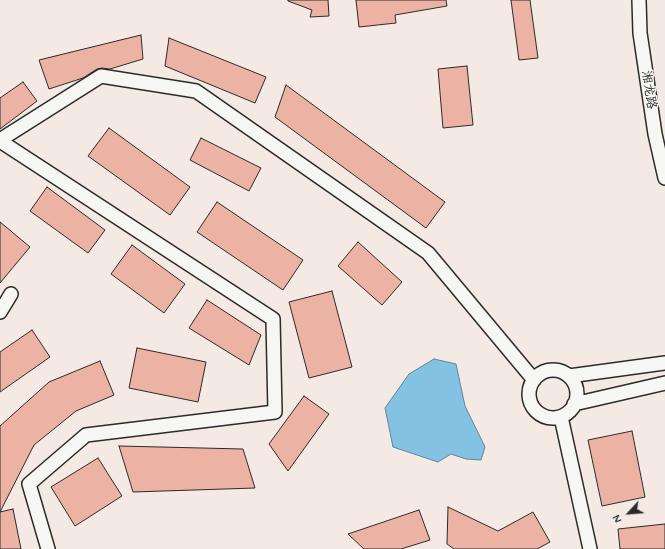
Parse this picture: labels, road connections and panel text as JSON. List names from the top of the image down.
{
  "streets": {
    "street": ["湘龙路"]
  },
  "north": "bottom left"
}
